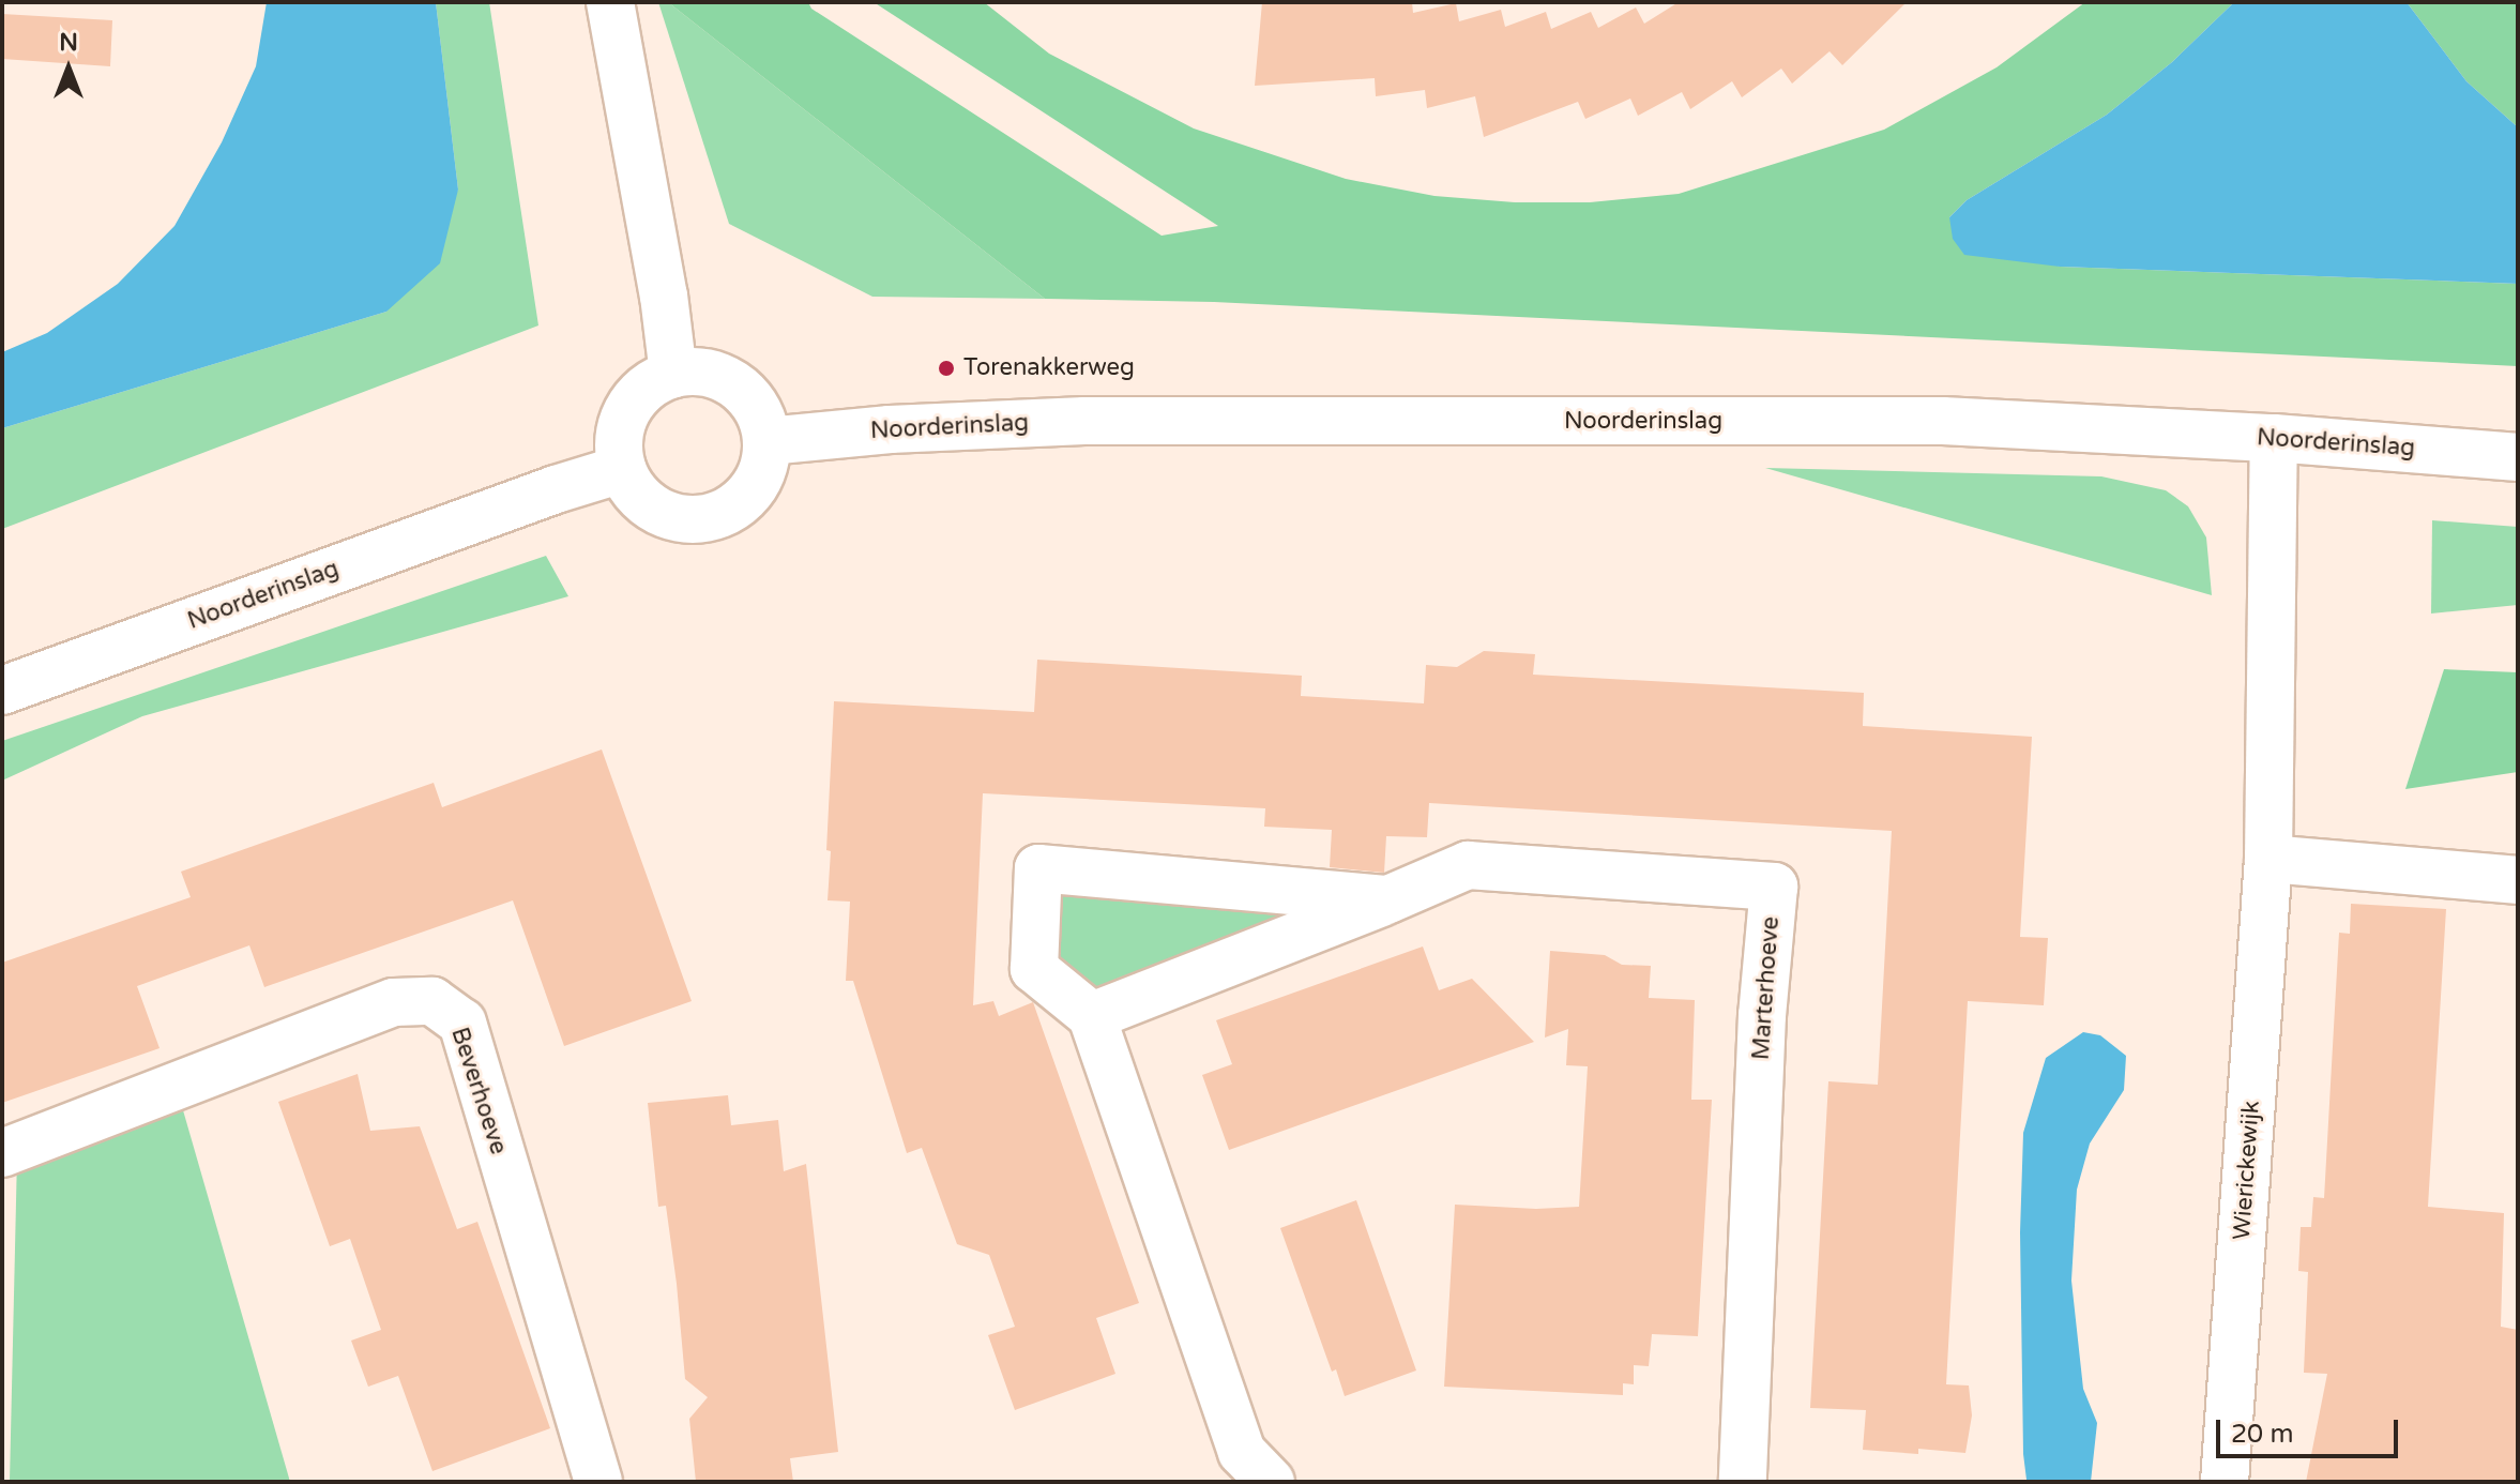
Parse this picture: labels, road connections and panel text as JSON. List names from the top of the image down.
{
  "streets": {
    "street": [
      "Noorderinslag",
      "Marterhoeve",
      "Beverhoeve",
      "Wierickewijk"
    ]
  },
  "crossings": [
    ["Noorderinslag", "Wierickewijk"]
  ],
  "places": ["Torenakkerweg"],
  "scale_bar": "20 m",
  "north": "top"
}
